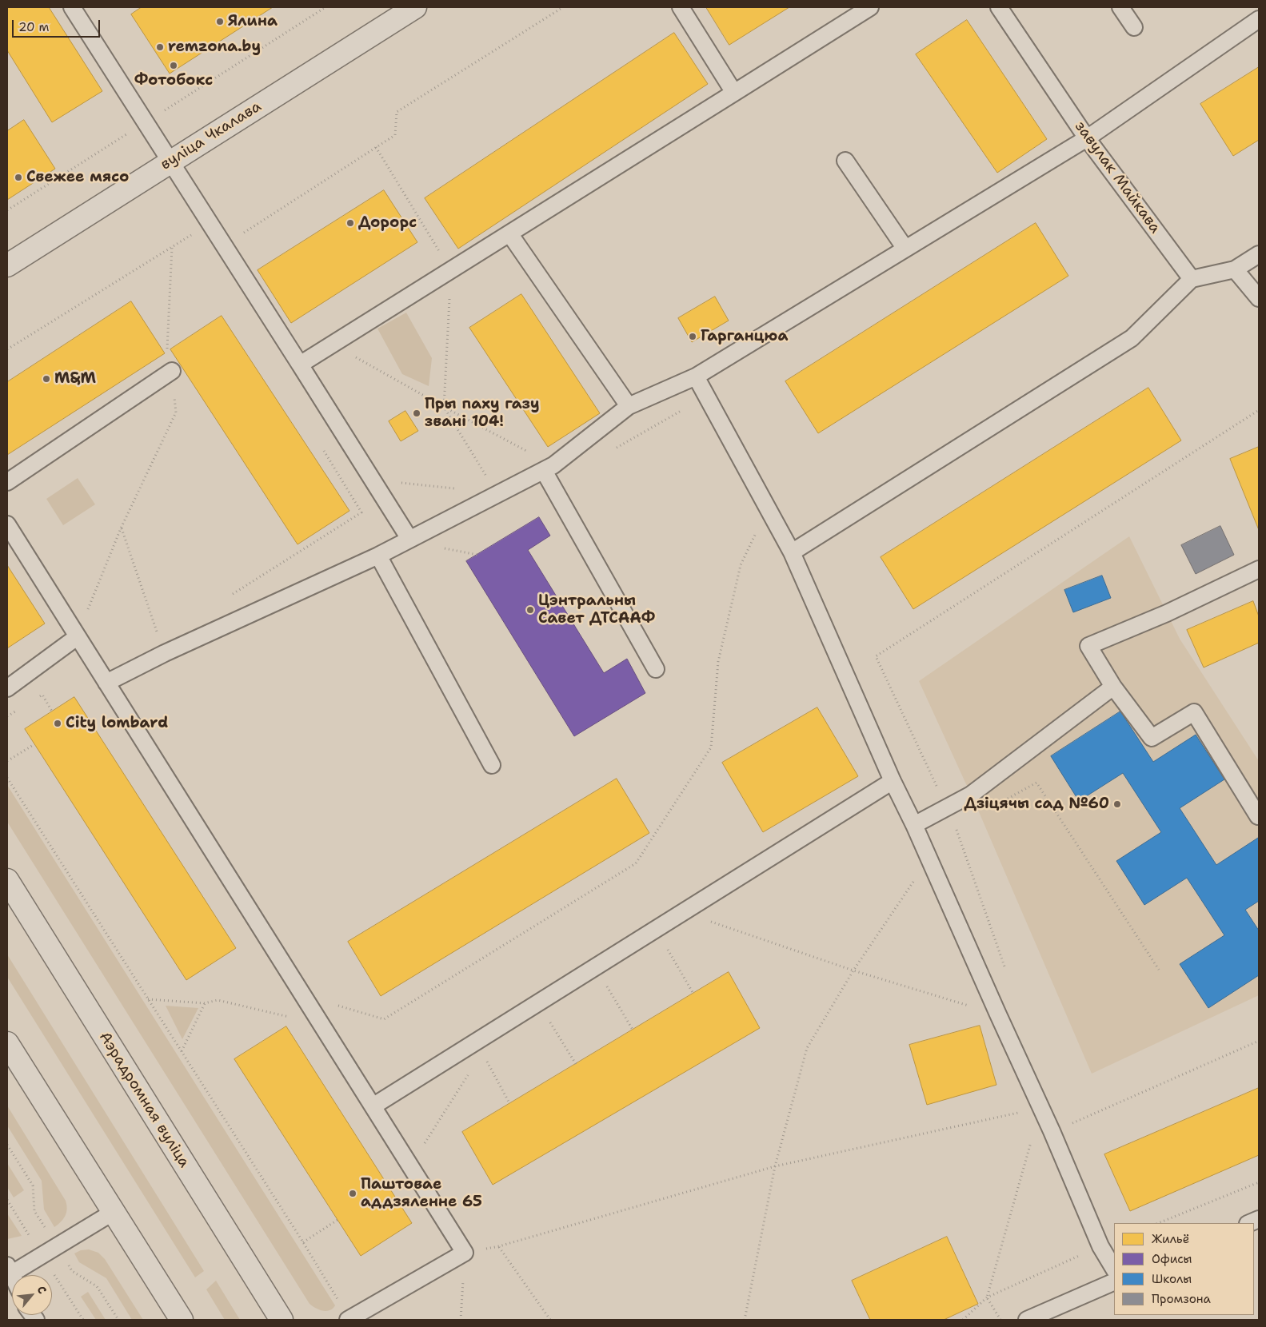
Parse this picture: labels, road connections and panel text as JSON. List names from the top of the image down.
{
  "streets": {
    "main road": ["вуліца Чкалава", "Аэрадромная вуліца"],
    "lane": ["завулак Майкава"]
  },
  "places": [
    "Ялина",
    "remzona.by",
    "Фотобокс",
    "Свежее мясо",
    "Дорорс",
    "Гарганцюа",
    "M&M",
    "Пры паху газу звані 104!",
    "Цэнтральны Савет ДТСААФ",
    "City lombard",
    "Дзіцячы сад №60",
    "Паштовае аддзяленне 65"
  ],
  "legend": [
    "Жильё",
    "Офисы",
    "Школы",
    "Промзона"
  ],
  "scale_bar": "20 m",
  "north": "top right"
}
